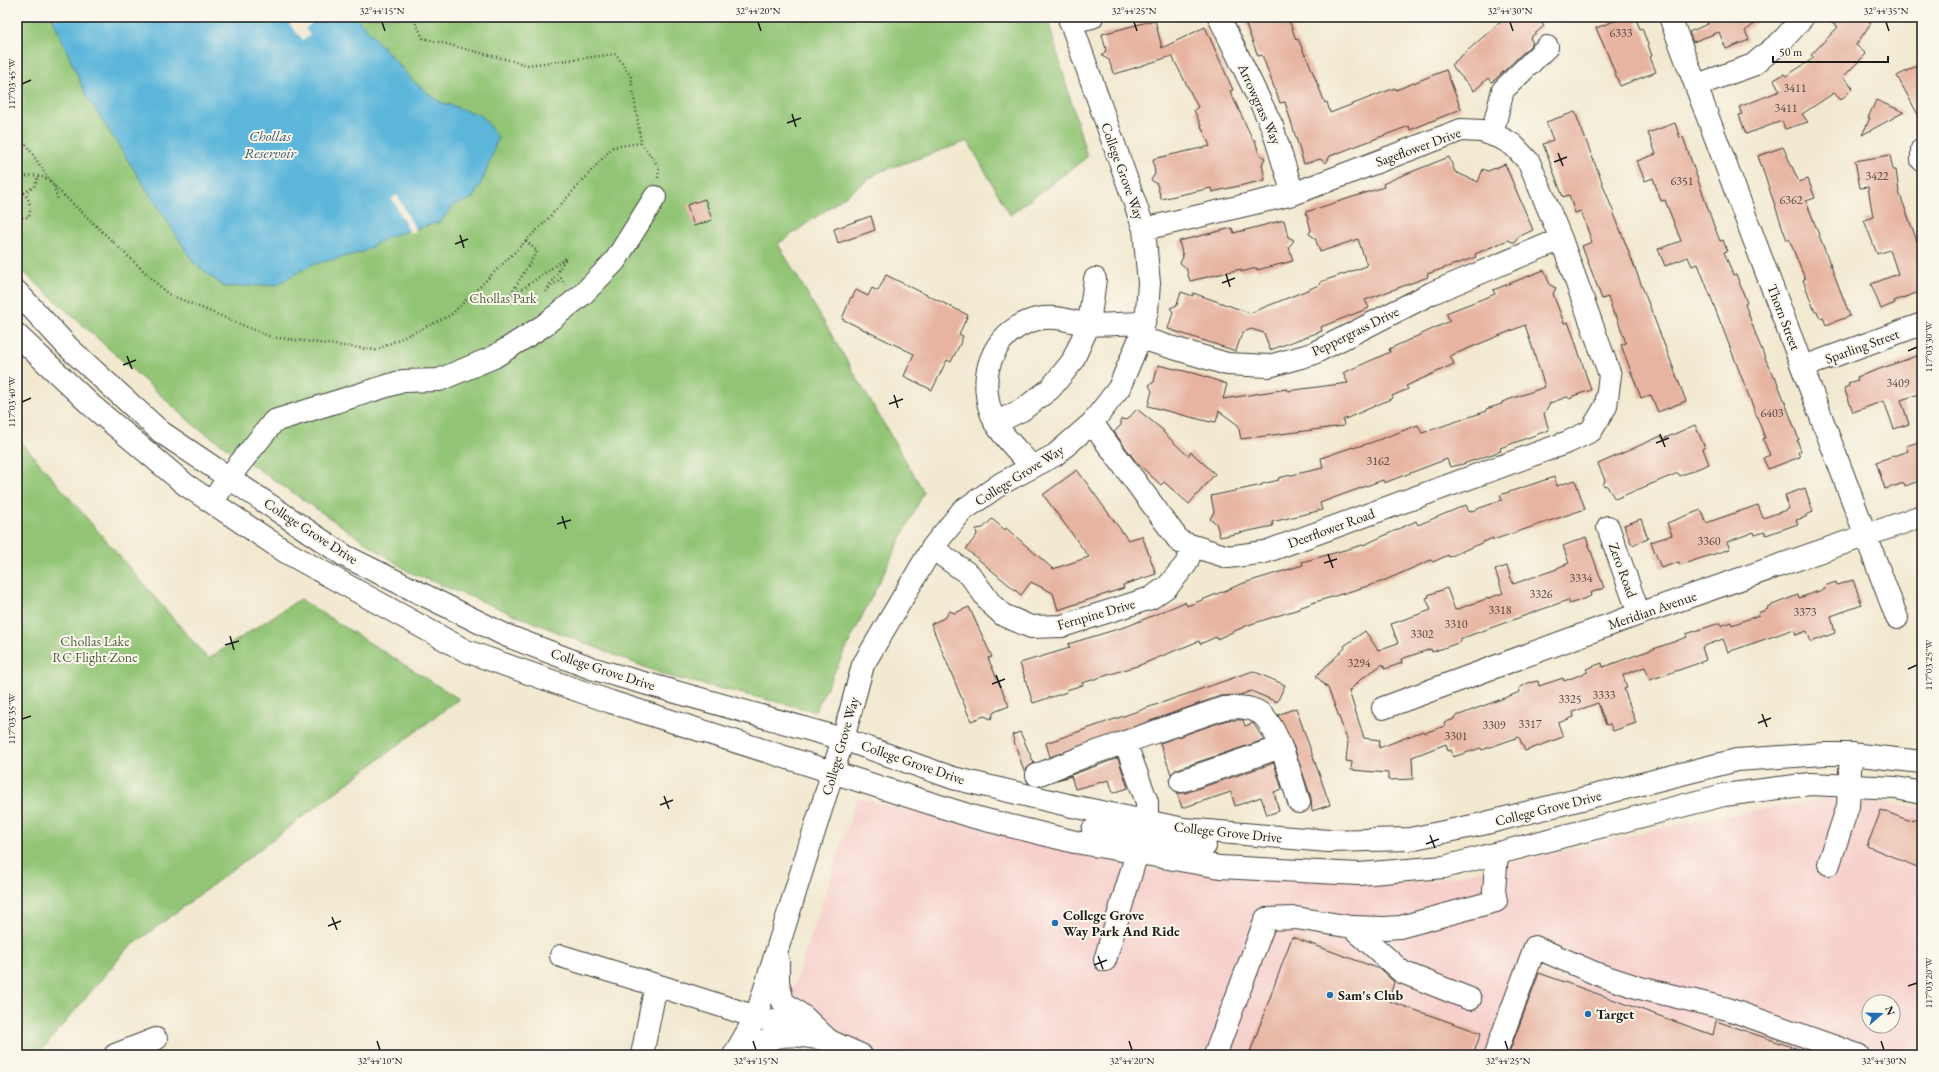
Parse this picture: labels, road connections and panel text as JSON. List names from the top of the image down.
{
  "streets": {
    "main road": [
      "Arrowgrass Way",
      "Sageflower Drive",
      "College Grove Way",
      "Thorn Street",
      "Peppergrass Drive",
      "Sparling Street",
      "Deerflower Road",
      "College Grove Drive",
      "Zero Road",
      "Meridian Avenue",
      "Fernpine Drive"
    ]
  },
  "crossings": [
    ["Arrowgrass Way", "Sageflower Drive"],
    ["Sageflower Drive", "College Grove Way"],
    ["Sageflower Drive", "Peppergrass Drive"],
    ["Sageflower Drive", "Deerflower Road"],
    ["College Grove Way", "Peppergrass Drive"],
    ["College Grove Way", "Deerflower Road"],
    ["College Grove Way", "College Grove Drive"],
    ["College Grove Way", "Fernpine Drive"],
    ["Thorn Street", "Sparling Street"],
    ["Thorn Street", "Meridian Avenue"],
    ["Deerflower Road", "Fernpine Drive"],
    ["Zero Road", "Meridian Avenue"]
  ],
  "water": ["Chollas Reservoir"],
  "parks": ["Chollas Park", "Chollas Lake RC Flight Zone"],
  "places": ["College Grove Way Park And Ride", "Sam's Club", "Target"],
  "house_numbers": [
    "6333",
    "3411",
    "3411",
    "3422",
    "6351",
    "6362",
    "3409",
    "6403",
    "3162",
    "3360",
    "3334",
    "3326",
    "3318",
    "3373",
    "3310",
    "3302",
    "3294",
    "3333",
    "3325",
    "3317",
    "3309",
    "3301"
  ],
  "scale_bar": "50 m",
  "north": "right",
  "coordinates": [
    "32°44'15\"N",
    "32°44'20\"N",
    "32°44'25\"N",
    "32°44'30\"N",
    "32°44'35\"N",
    "117°03'45\"W",
    "117°03'30\"W",
    "117°03'40\"W",
    "117°03'25\"W",
    "117°03'35\"W",
    "117°03'20\"W",
    "32°44'10\"N"
  ]
}
